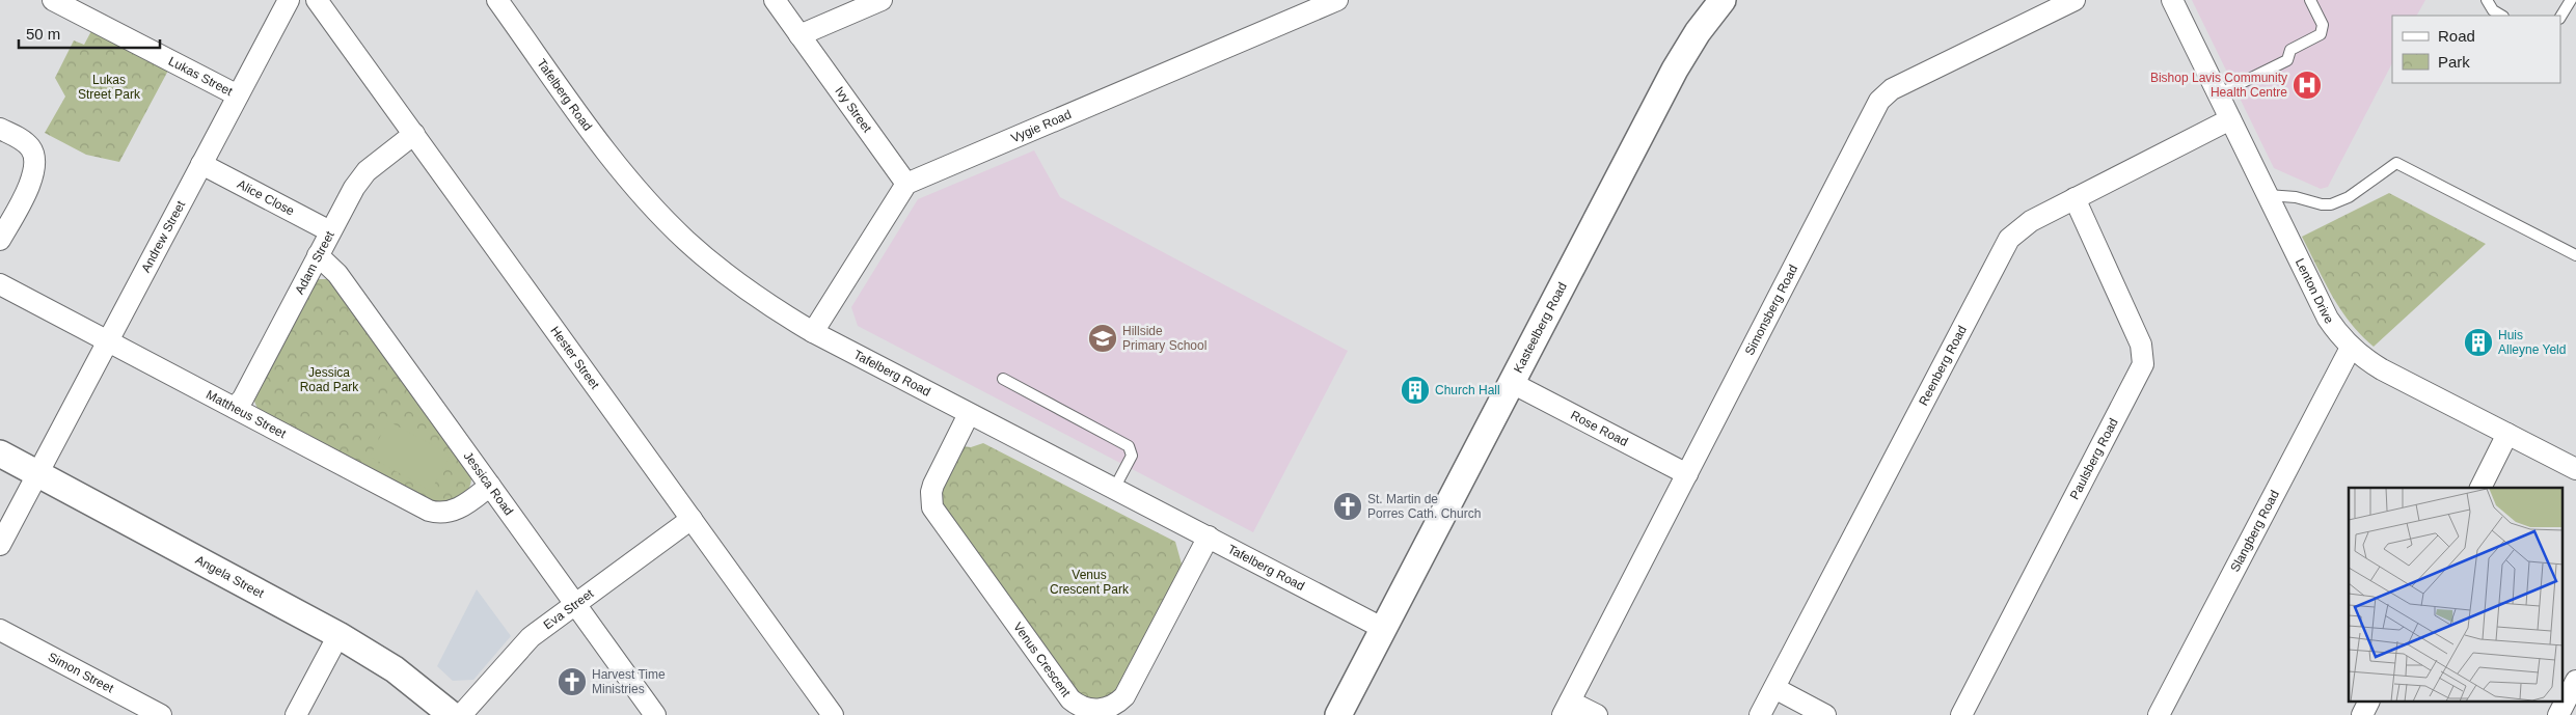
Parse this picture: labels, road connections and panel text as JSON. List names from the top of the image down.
{
  "streets": {
    "street": [
      "Lukas Street",
      "Tafelberg Road",
      "Ivy Street",
      "Vygie Road",
      "Alice Close",
      "Andrew Street",
      "Adam Street",
      "Lenton Drive",
      "Simonsberg Road",
      "Kasteelberg Road",
      "Hester Street",
      "Reenberg Road",
      "Mattheus Street",
      "Rose Road",
      "Paulsberg Road",
      "Jessica Road",
      "Slangberg Road",
      "Angela Street",
      "Eva Street",
      "Venus Crescent",
      "Simon Street"
    ]
  },
  "crossings": [
    ["Lukas Street", "Andrew Street"],
    ["Tafelberg Road", "Kasteelberg Road"],
    ["Tafelberg Road", "Venus Crescent"],
    ["Ivy Street", "Vygie Road"],
    ["Alice Close", "Andrew Street"],
    ["Alice Close", "Adam Street"],
    ["Andrew Street", "Mattheus Street"],
    ["Andrew Street", "Angela Street"],
    ["Adam Street", "Hester Street"],
    ["Adam Street", "Mattheus Street"],
    ["Adam Street", "Jessica Road"],
    ["Lenton Drive", "Reenberg Road"],
    ["Lenton Drive", "Slangberg Road"],
    ["Simonsberg Road", "Rose Road"],
    ["Kasteelberg Road", "Rose Road"],
    ["Hester Street", "Eva Street"],
    ["Reenberg Road", "Paulsberg Road"],
    ["Mattheus Street", "Jessica Road"],
    ["Jessica Road", "Eva Street"]
  ],
  "parks": ["Lukas Street Park", "Jessica Road Park", "Venus Crescent Park"],
  "places": {
    "hospital": ["Bishop Lavis Community Health Centre"],
    "school or university": ["Hillside Primary School"],
    "building": ["Huis Alleyne Yeld", "Church Hall"],
    "church": ["St. Martin de Porres Cath. Church", "Harvest Time Ministries"]
  },
  "legend": ["Road", "Park"],
  "scale_bar": "50 m"
}
